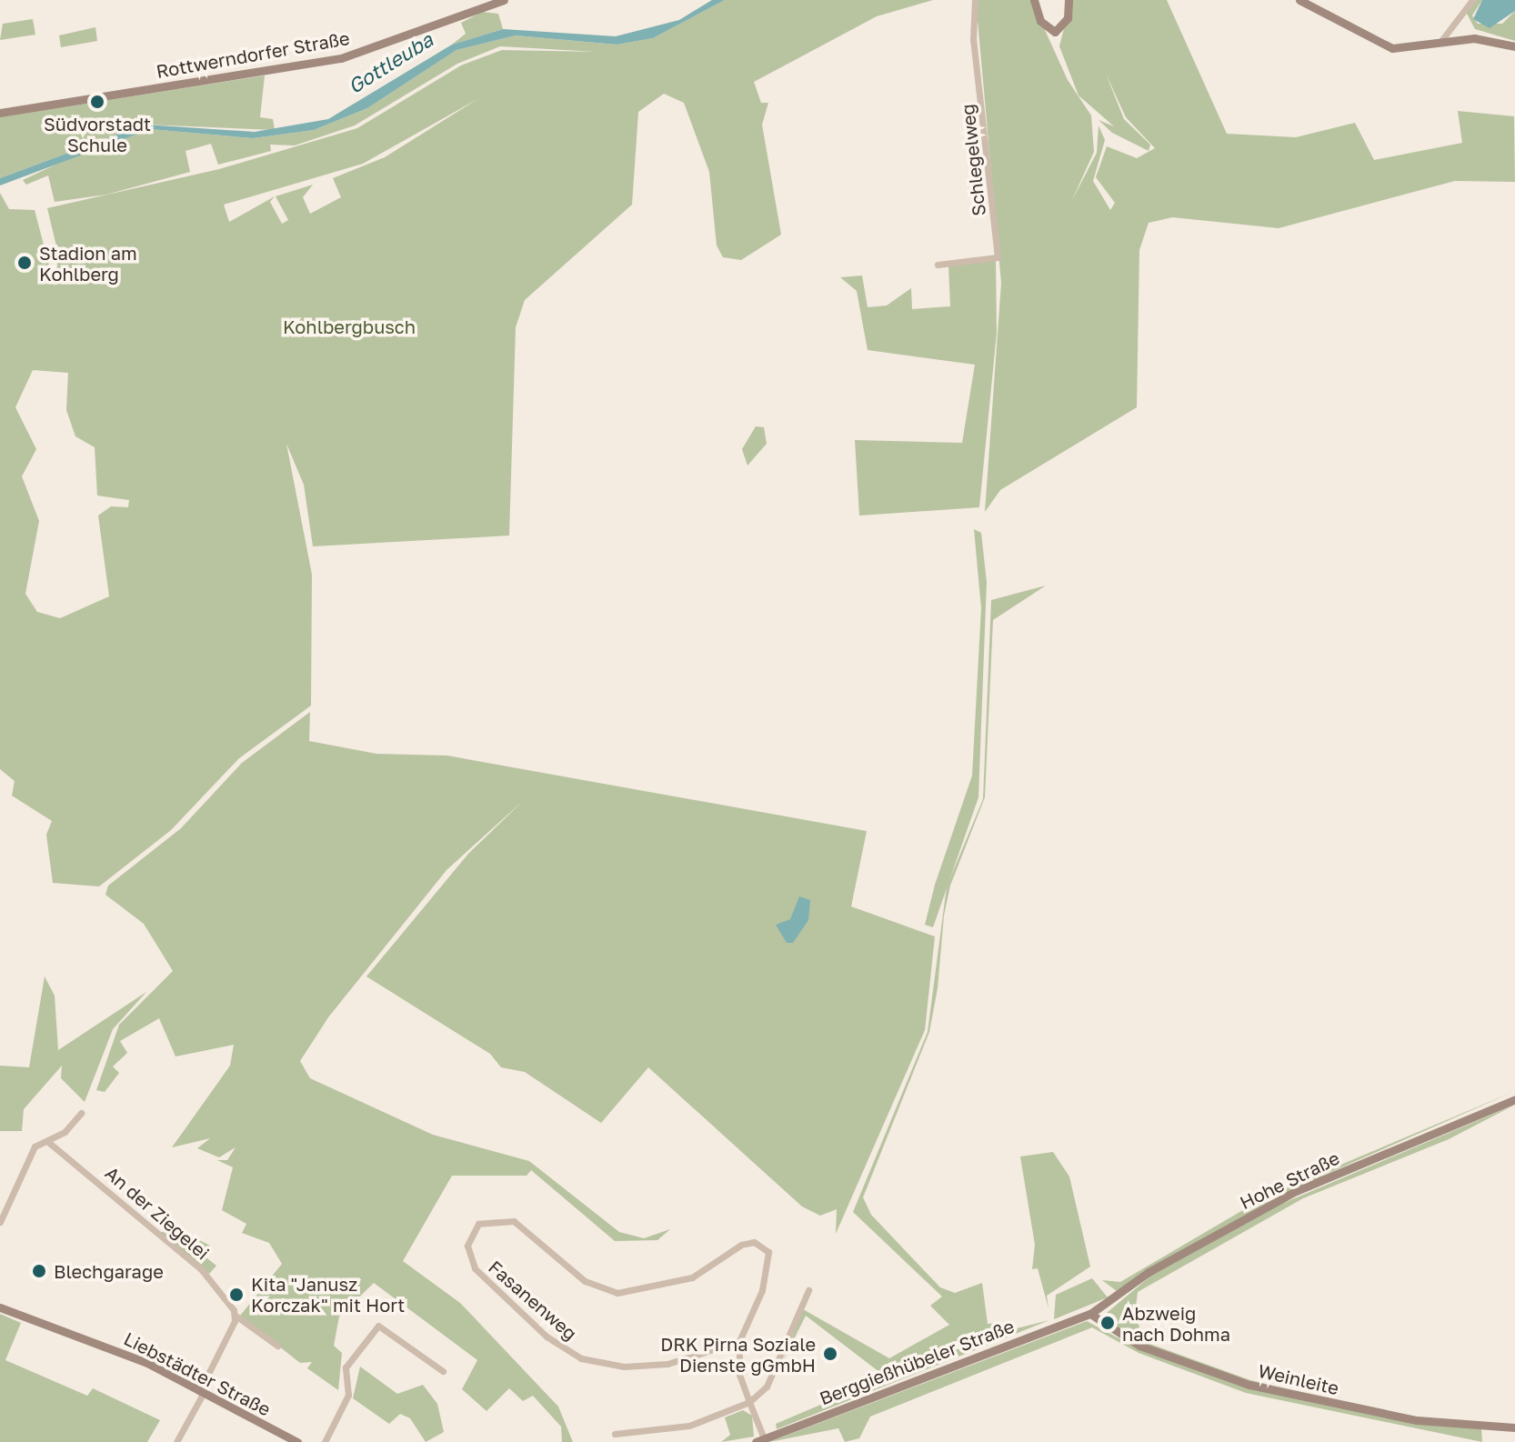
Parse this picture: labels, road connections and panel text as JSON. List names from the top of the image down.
{
  "streets": {
    "main road": [
      "Rottwerndorfer Straße",
      "Hohe Straße",
      "Berggießhübeler Straße",
      "Liebstädter Straße",
      "Weinleite"
    ],
    "street": ["Schlegelweg", "An der Ziegelei", "Fasanenweg"]
  },
  "crossings": [
    ["Hohe Straße", "Berggießhübeler Straße"],
    ["Hohe Straße", "Weinleite"],
    ["Berggießhübeler Straße", "Weinleite"]
  ],
  "water": ["Gottleuba"],
  "parks": ["Kohlbergbusch"],
  "places": [
    "Südvorstadt Schule",
    "Stadion am Kohlberg",
    "Blechgarage",
    "Kita \"Janusz Korczak\" mit Hort",
    "Abzweig nach Dohma",
    "DRK Pirna Soziale Dienste gGmbH"
  ]
}
